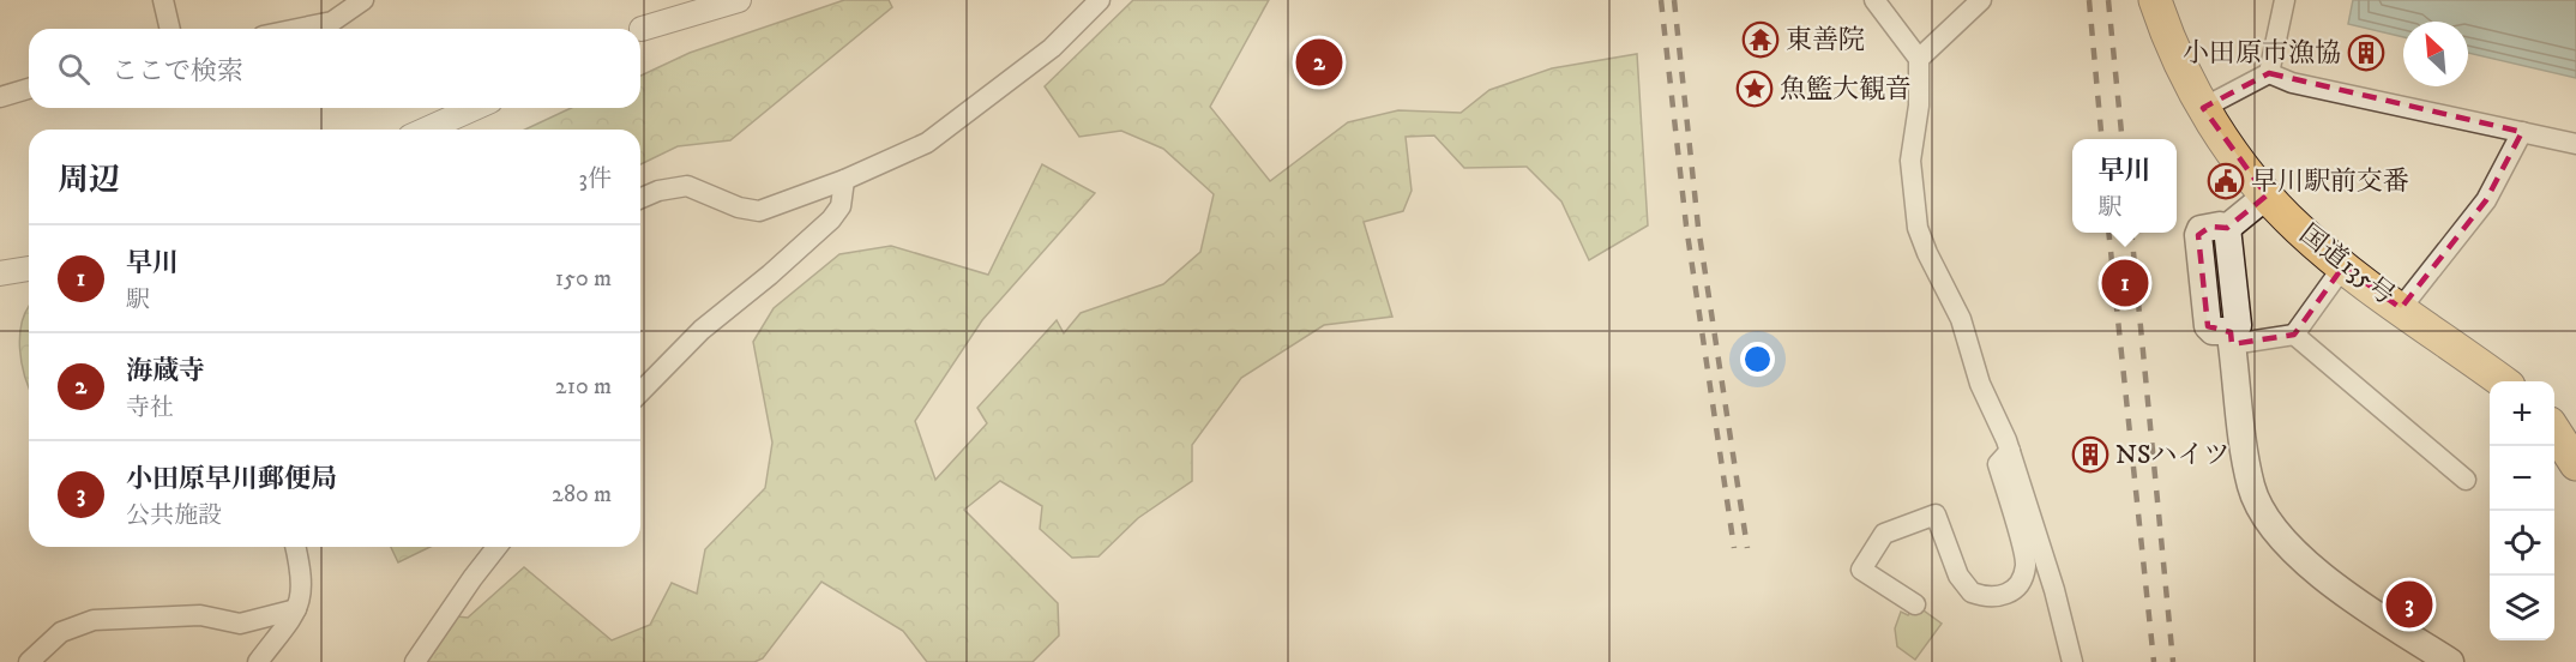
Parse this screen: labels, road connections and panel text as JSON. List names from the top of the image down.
{
  "streets": {
    "highway": ["国道135号"]
  },
  "places": {
    "temple": ["東善院"],
    "building": ["小田原市漁協", "NSハイツ"],
    "place": ["魚籃大観音"],
    "public building": ["早川駅前交番"]
  },
  "north": "top left",
  "page": {
    "search": "ここで検索",
    "pins": ["2", "1", "3"],
    "heading": ["周辺", "3件"],
    "popup": ["早川", "駅"],
    "list": [
      {
        "mark": "1",
        "name": "早川",
        "note": "駅",
        "value": "150 m"
      },
      {
        "mark": "2",
        "name": "海蔵寺",
        "note": "寺社",
        "value": "210 m"
      },
      {
        "mark": "3",
        "name": "小田原早川郵便局",
        "note": "公共施設",
        "value": "280 m"
      }
    ],
    "map_buttons": ["+", "−"]
  }
}
